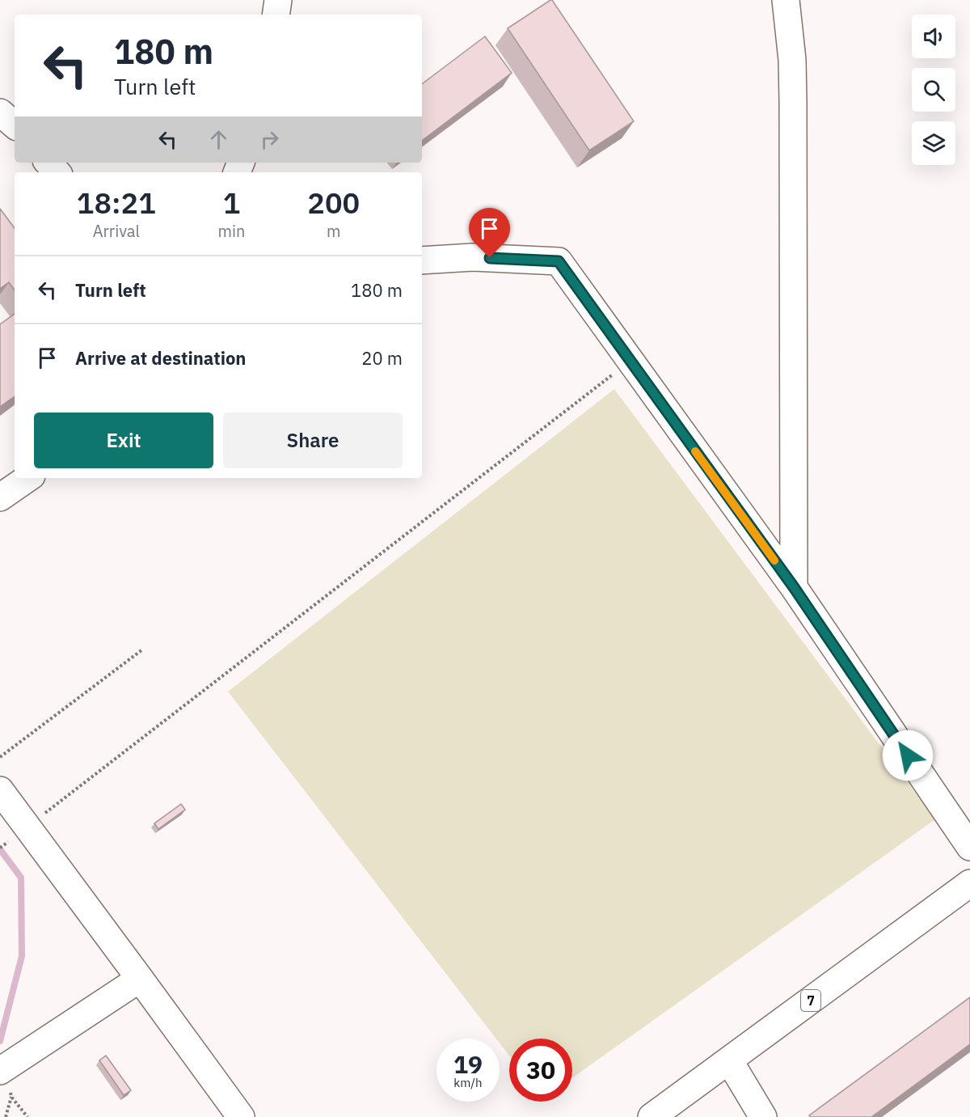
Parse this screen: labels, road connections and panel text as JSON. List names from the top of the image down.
{
  "streets": {
    "main road": ["7"]
  },
  "page": {
    "turn": ["180 m", "Turn left"],
    "eta": [
      "18:21",
      "Arrival",
      "1",
      "min",
      "200",
      "m"
    ],
    "list": [
      {
        "name": "Turn left",
        "value": "180 m"
      },
      {
        "name": "Arrive at destination",
        "value": "20 m"
      }
    ],
    "buttons": ["Exit", "Share"],
    "speed": "19 km/h",
    "limit": "30"
  }
}
